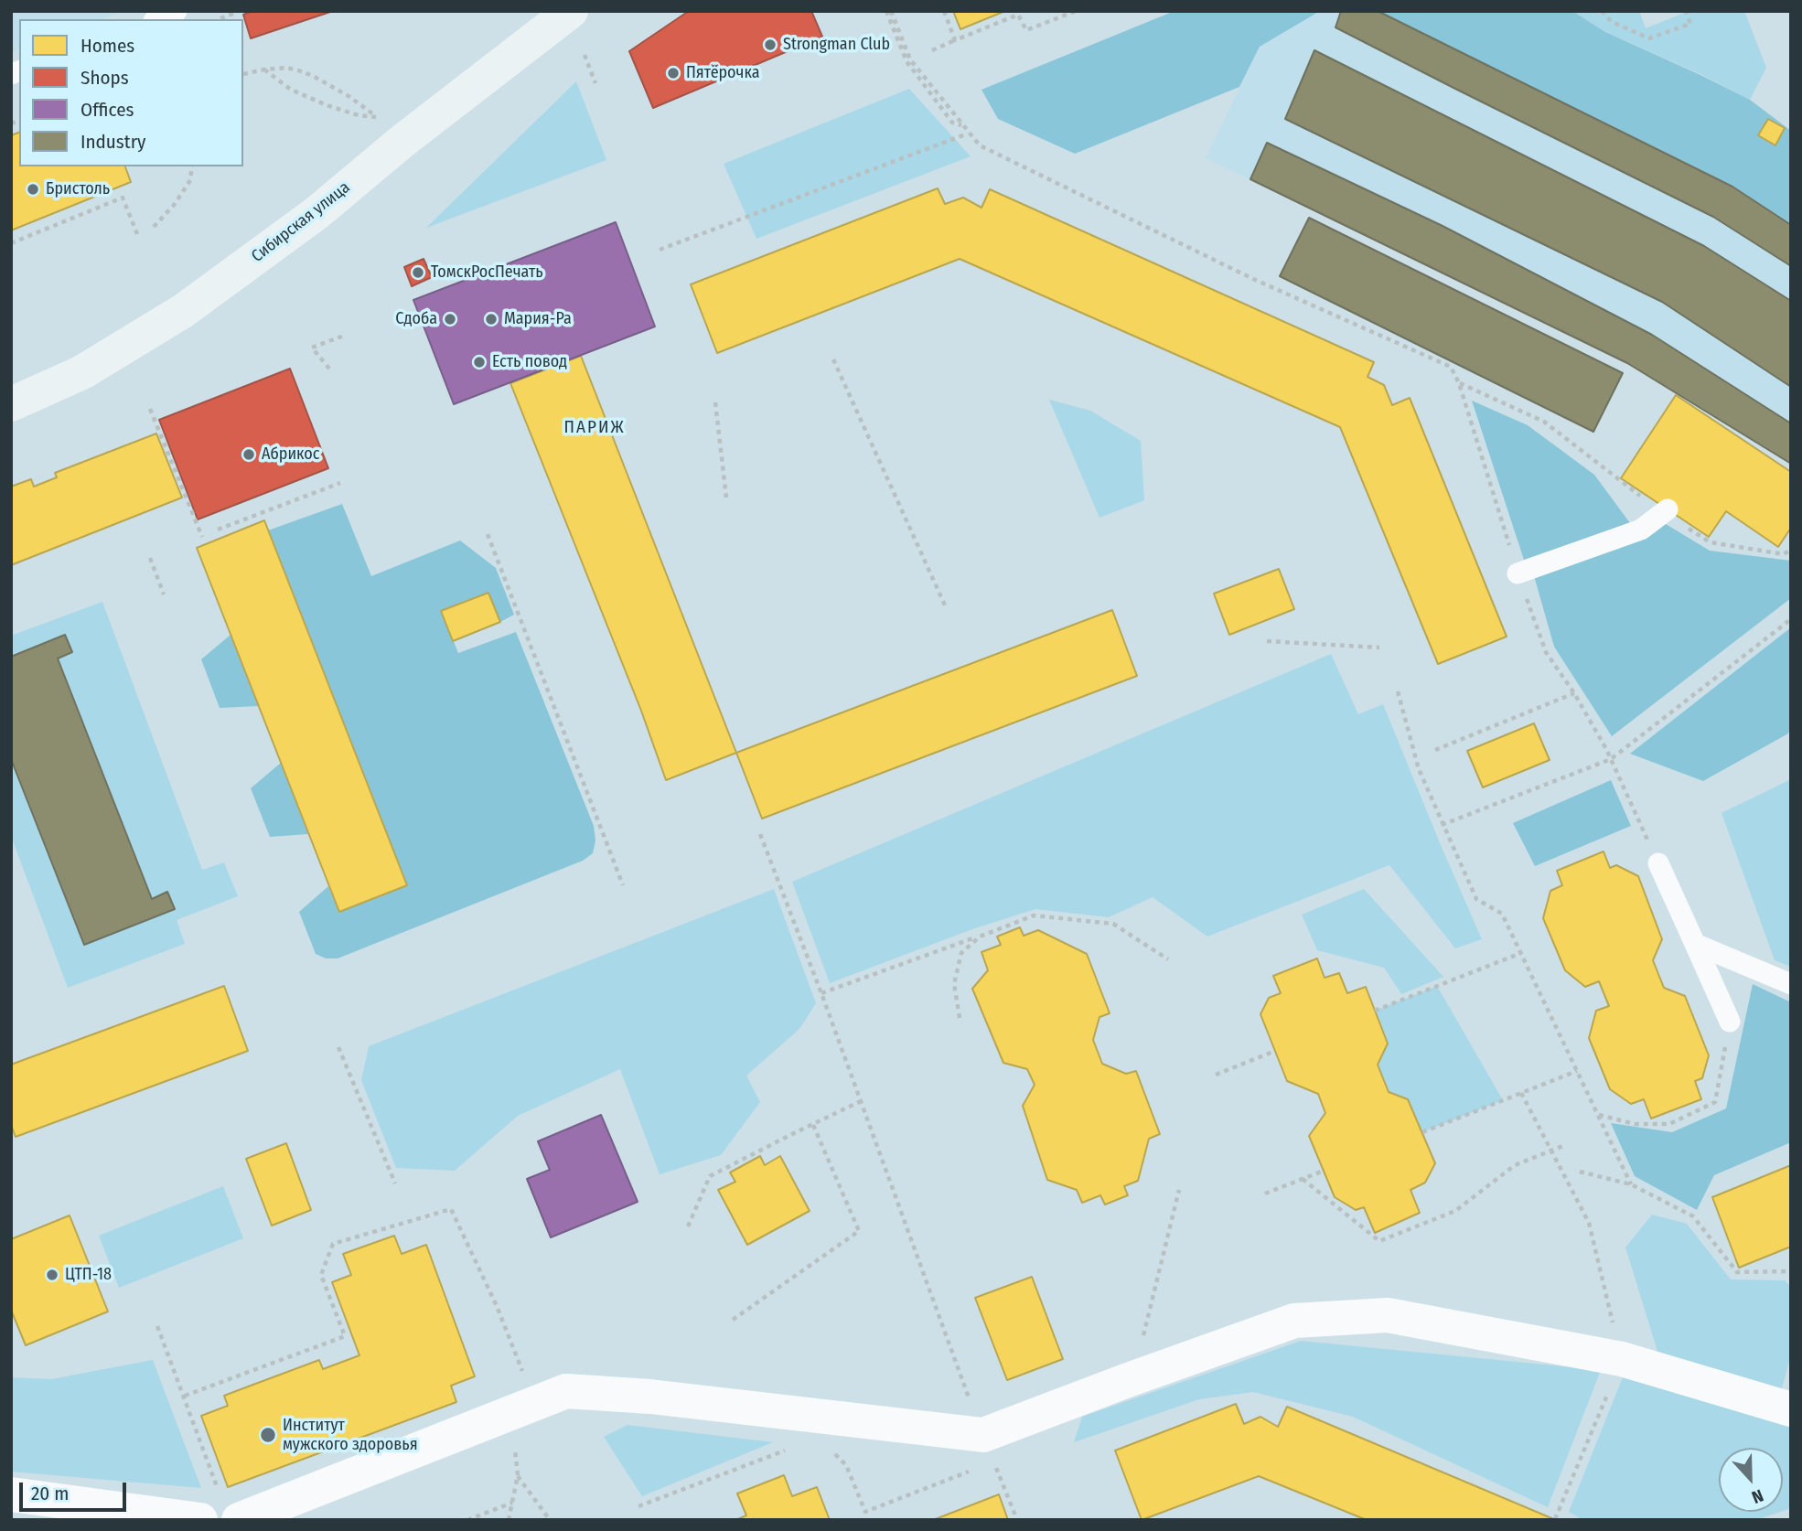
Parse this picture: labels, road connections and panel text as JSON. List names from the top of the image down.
{
  "streets": {
    "main road": ["Сибирская улица"]
  },
  "districts": ["ПАРИЖ"],
  "places": [
    "Strongman Club",
    "Пятёрочка",
    "Бристоль",
    "ТомскРосПечать",
    "Сдоба",
    "Мария-Ра",
    "Есть повод",
    "Абрикос",
    "ЦТП-18",
    "Институт мужского здоровья"
  ],
  "legend": [
    "Homes",
    "Shops",
    "Offices",
    "Industry"
  ],
  "scale_bar": "20 m",
  "north": "bottom"
}
